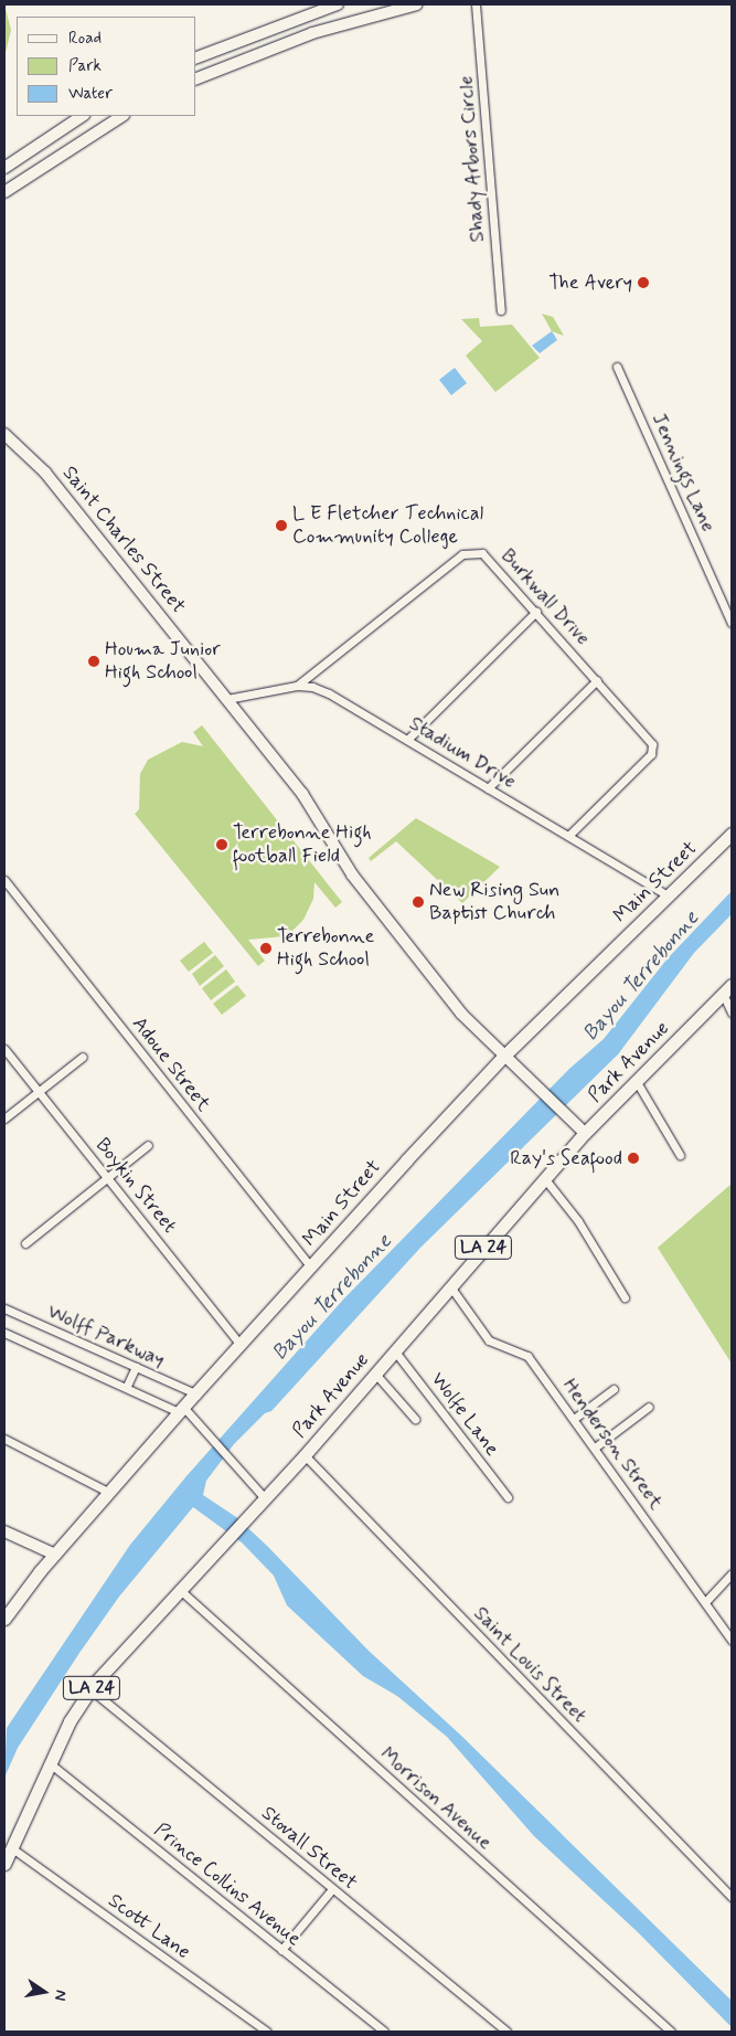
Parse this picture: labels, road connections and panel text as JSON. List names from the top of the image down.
{
  "streets": {
    "main road": ["Main Street", "Park Avenue", "LA 24"],
    "street": [
      "Shady Arbors Circle",
      "Jennings Lane",
      "Saint Charles Street",
      "Burkwall Drive",
      "Stadium Drive",
      "Adoue Street",
      "Boykin Street",
      "Wolff Parkway",
      "Wolfe Lane",
      "Henderson Street",
      "Saint Louis Street",
      "Morrison Avenue",
      "Stovall Street",
      "Prince Collins Avenue",
      "Scott Lane"
    ]
  },
  "crossings": [
    ["Saint Charles Street", "Stadium Drive"],
    ["Saint Charles Street", "Main Street"],
    ["Saint Charles Street", "Park Avenue"],
    ["Burkwall Drive", "Stadium Drive"],
    ["Stadium Drive", "Main Street"],
    ["Main Street", "Adoue Street"],
    ["Main Street", "Boykin Street"],
    ["Main Street", "Wolff Parkway"],
    ["Park Avenue", "Wolfe Lane"],
    ["Park Avenue", "Henderson Street"],
    ["Park Avenue", "Saint Louis Street"],
    ["Park Avenue", "Morrison Avenue"],
    ["Park Avenue", "Stovall Street"],
    ["Park Avenue", "Prince Collins Avenue"],
    ["Park Avenue", "Scott Lane"]
  ],
  "water": ["Bayou Terrebonne"],
  "places": [
    "The Avery",
    "L E Fletcher Technical Community College",
    "Houma Junior High School",
    "Terrebonne High football Field",
    "New Rising Sun Baptist Church",
    "Terrebonne High School",
    "Ray's Seafood"
  ],
  "legend": ["Road", "Park", "Water"],
  "north": "right"
}
